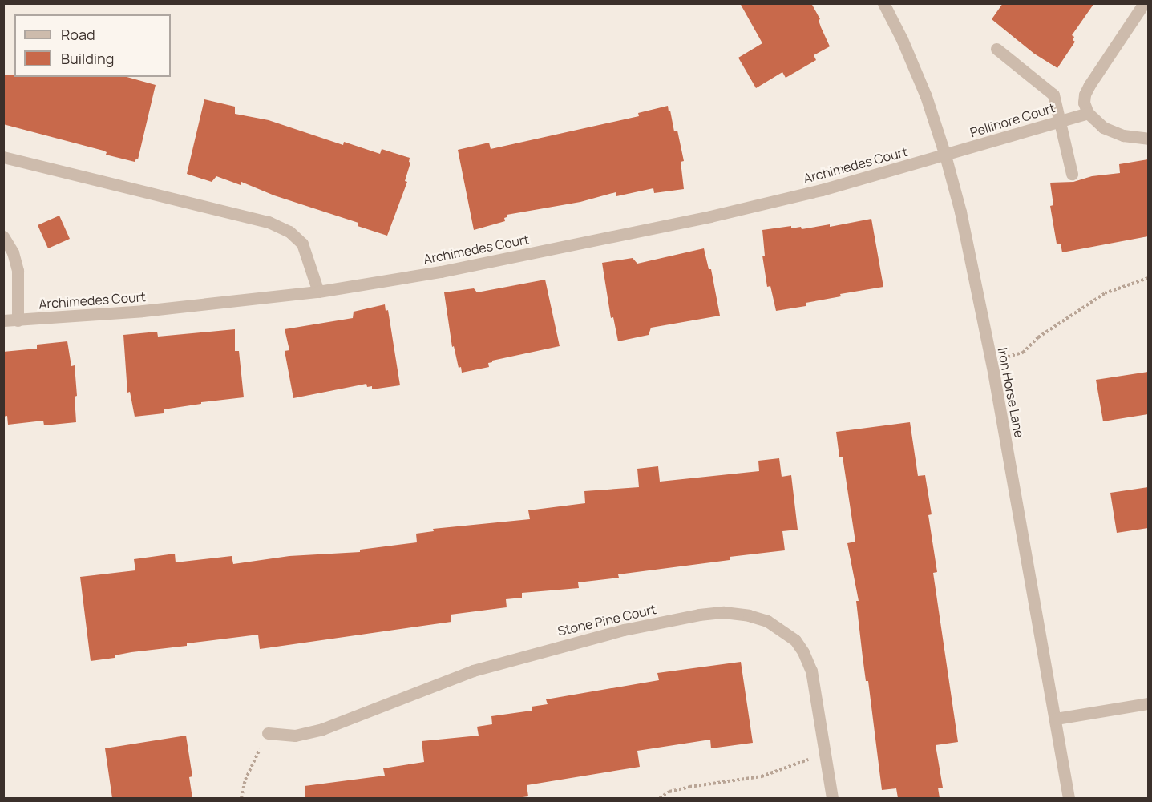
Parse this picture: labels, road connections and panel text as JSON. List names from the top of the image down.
{
  "streets": {
    "street": [
      "Pellinore Court",
      "Archimedes Court",
      "Iron Horse Lane",
      "Stone Pine Court"
    ]
  },
  "crossings": [
    ["Pellinore Court", "Archimedes Court"],
    ["Pellinore Court", "Iron Horse Lane"],
    ["Archimedes Court", "Iron Horse Lane"]
  ],
  "legend": ["Road", "Building"]
}
